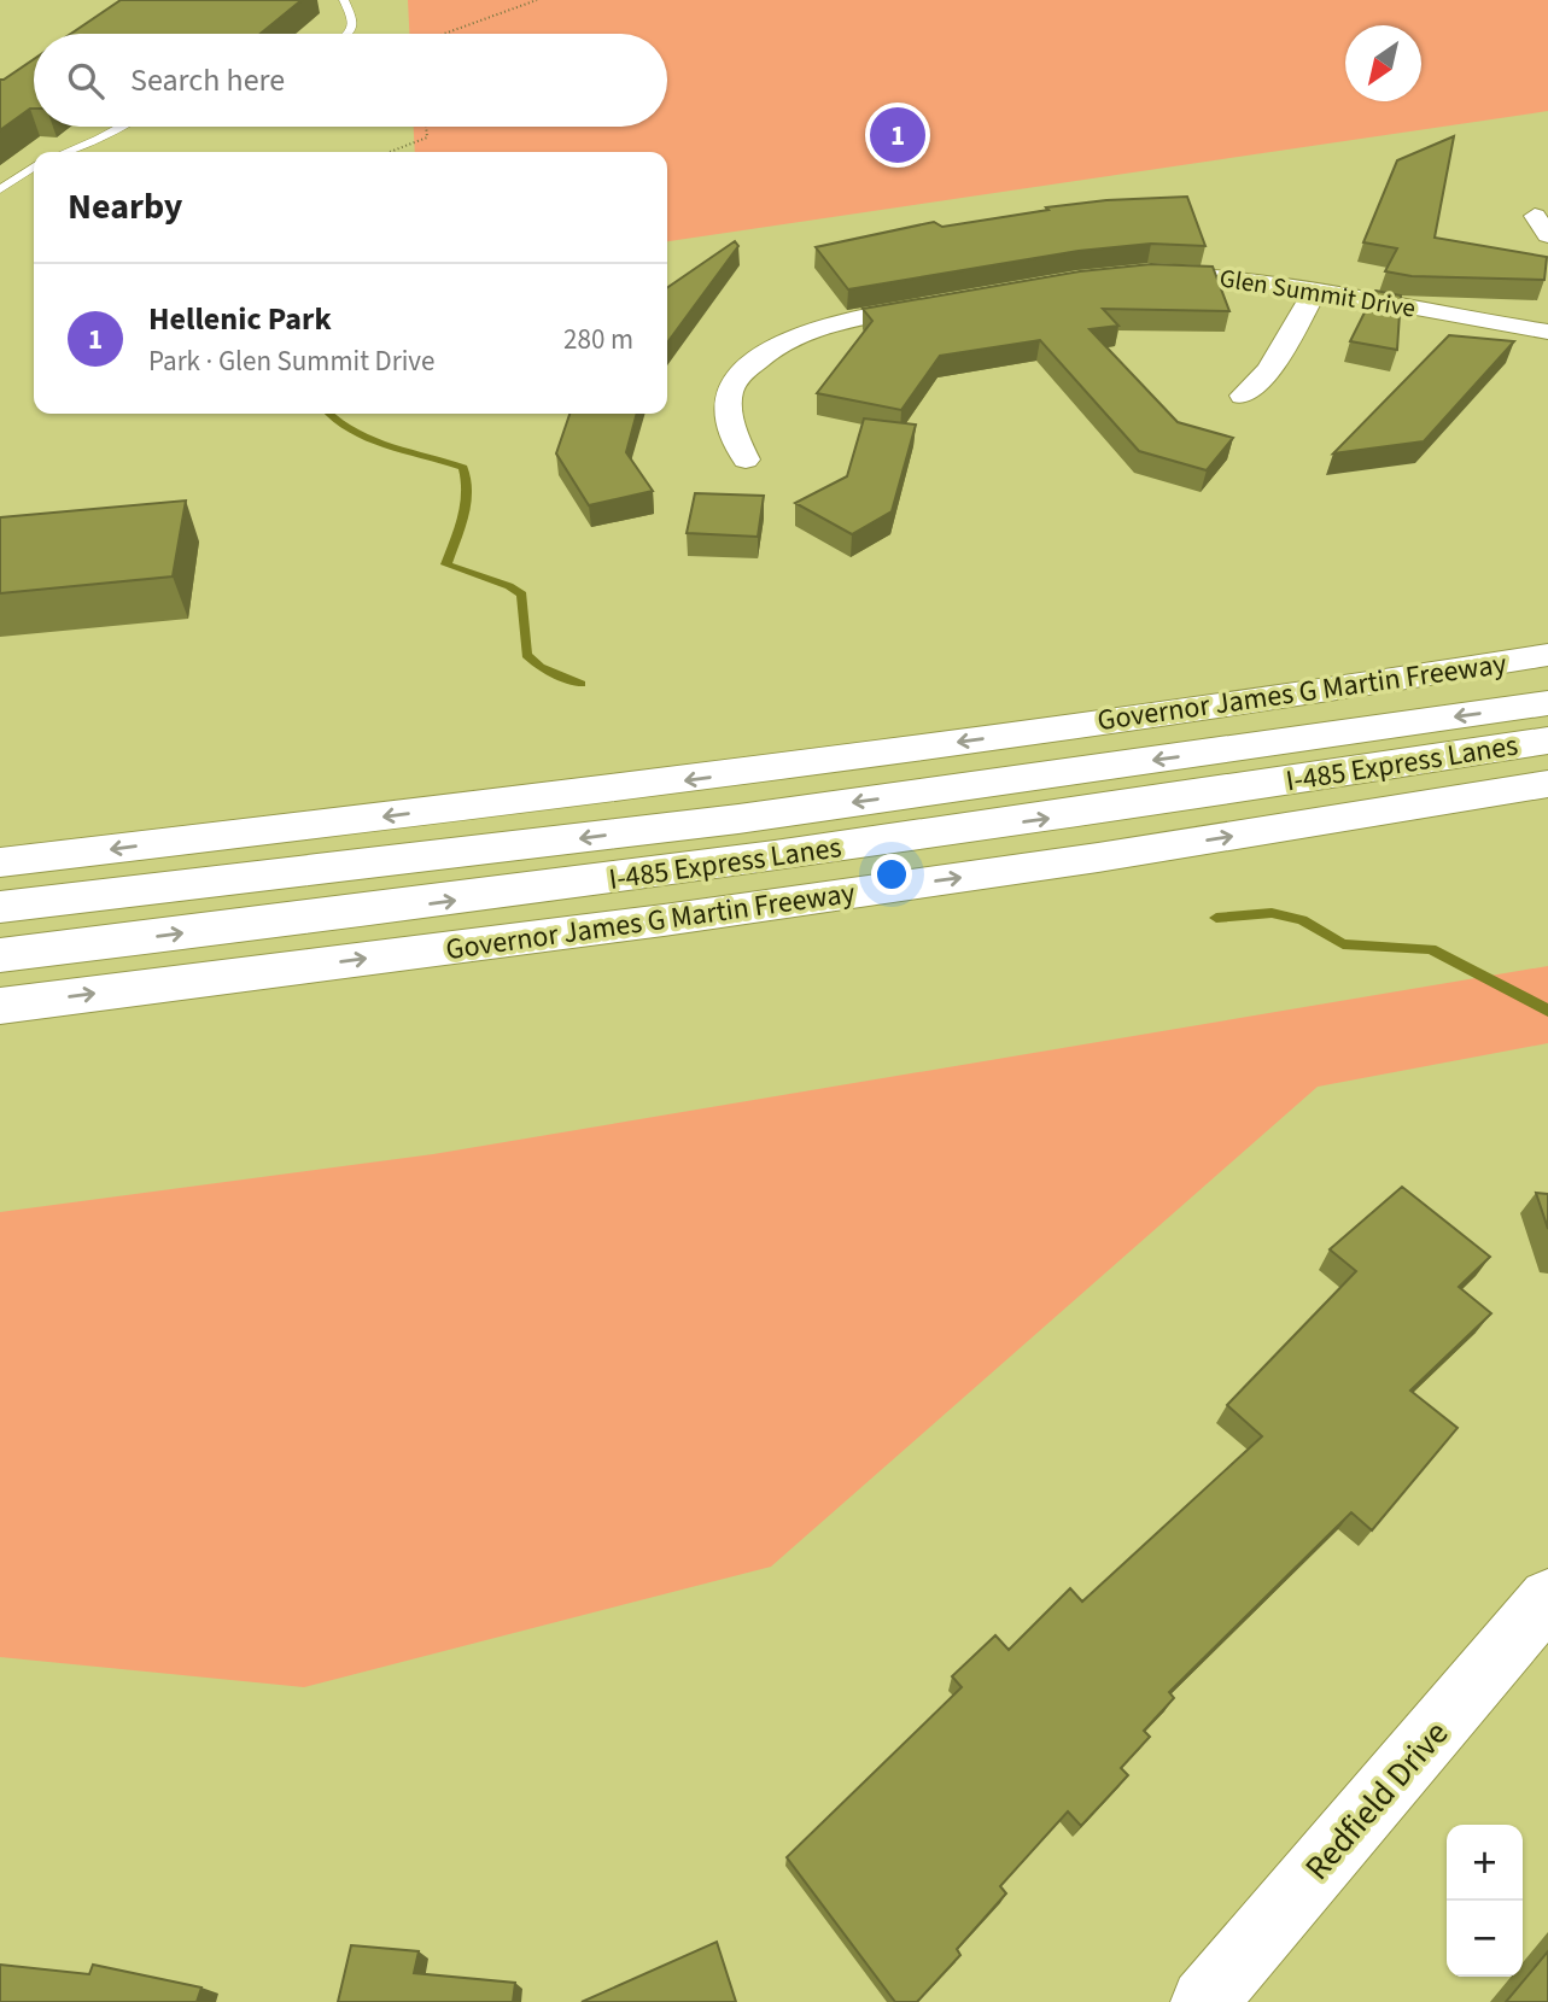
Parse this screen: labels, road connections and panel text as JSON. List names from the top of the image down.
{
  "streets": {
    "highway": ["Governor James G Martin Freeway", "I-485 Express Lanes"],
    "street": ["Glen Summit Drive", "Redfield Drive"]
  },
  "north": "bottom left",
  "page": {
    "search": "Search here",
    "pins": "1",
    "heading": "Nearby",
    "list": [
      {
        "mark": "1",
        "name": "Hellenic Park",
        "note": "Park · Glen Summit Drive",
        "value": "280 m"
      }
    ],
    "map_buttons": ["+", "−"]
  }
}
